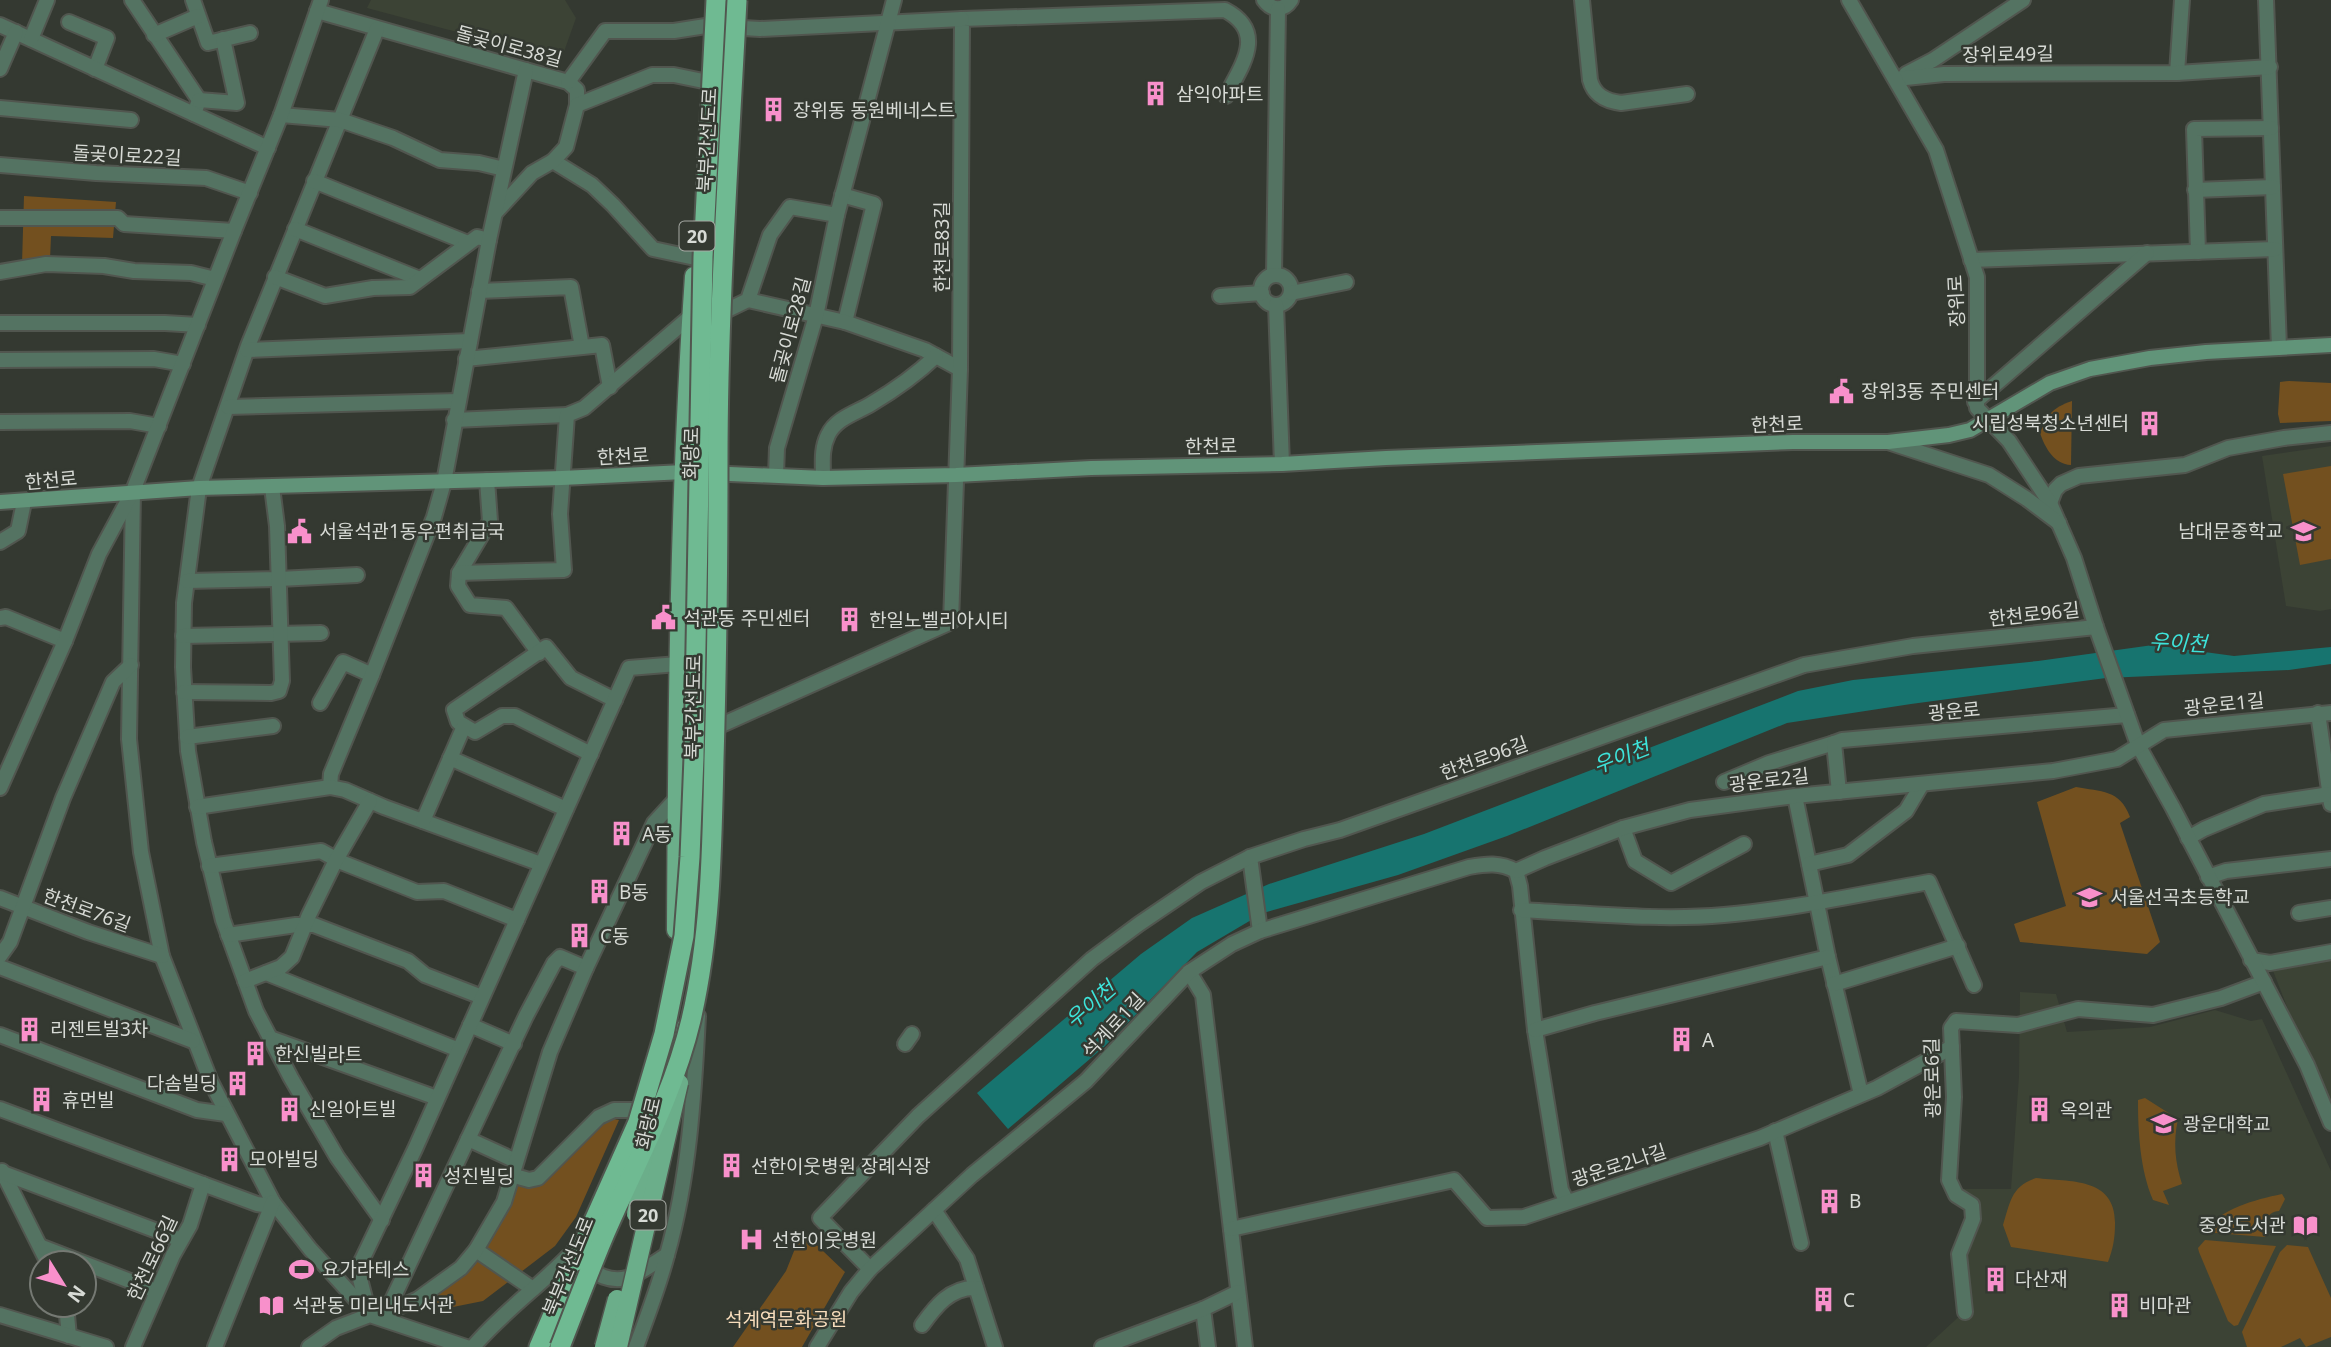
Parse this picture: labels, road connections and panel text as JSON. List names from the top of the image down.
{
  "streets": {
    "highway": ["북부간선도로"],
    "main road": ["20", "한천로", "화랑로"],
    "street": [
      "돌곶이로38길",
      "장위로49길",
      "돌곶이로22길",
      "한천로83길",
      "장위로",
      "돌곶이로28길",
      "한천로96길",
      "광운로1길",
      "광운로",
      "광운로2길",
      "한천로76길",
      "석계로1길",
      "광운로6길",
      "광운로2나길",
      "한천로66길"
    ]
  },
  "crossings": [
    ["돌곶이로38길", "화랑로"],
    ["장위로49길", "장위로"],
    ["북부간선도로", "화랑로"],
    ["한천로83길", "한천로"],
    ["한천로83길", "화랑로"],
    ["돌곶이로28길", "한천로"],
    ["한천로", "화랑로"],
    ["한천로96길", "석계로1길"],
    ["광운로1길", "광운로2길"],
    ["광운로2길", "석계로1길"],
    ["광운로2길", "광운로2나길"],
    ["석계로1길", "광운로2나길"],
    ["광운로6길", "광운로2나길"]
  ],
  "water": ["우이천"],
  "parks": ["석계역문화공원"],
  "places": {
    "building": [
      "삼익아파트",
      "장위동 동원베네스트",
      "시립성북청소년센터",
      "한일노벨리아시티",
      "A동",
      "B동",
      "C동",
      "리젠트빌3차",
      "A",
      "한신빌라트",
      "다솜빌딩",
      "휴먼빌",
      "신일아트빌",
      "옥의관",
      "모아빌딩",
      "선한이웃병원 장례식장",
      "성진빌딩",
      "B",
      "다산재",
      "C",
      "비마관"
    ],
    "public building": ["장위3동 주민센터", "서울석관1동우편취급국", "석관동 주민센터"],
    "school or university": ["남대문중학교", "서울선곡초등학교", "광운대학교"],
    "library": ["중앙도서관", "석관동 미리내도서관"],
    "hospital": ["선한이웃병원"],
    "sports": ["요가라테스"]
  },
  "north": "bottom right"
}
